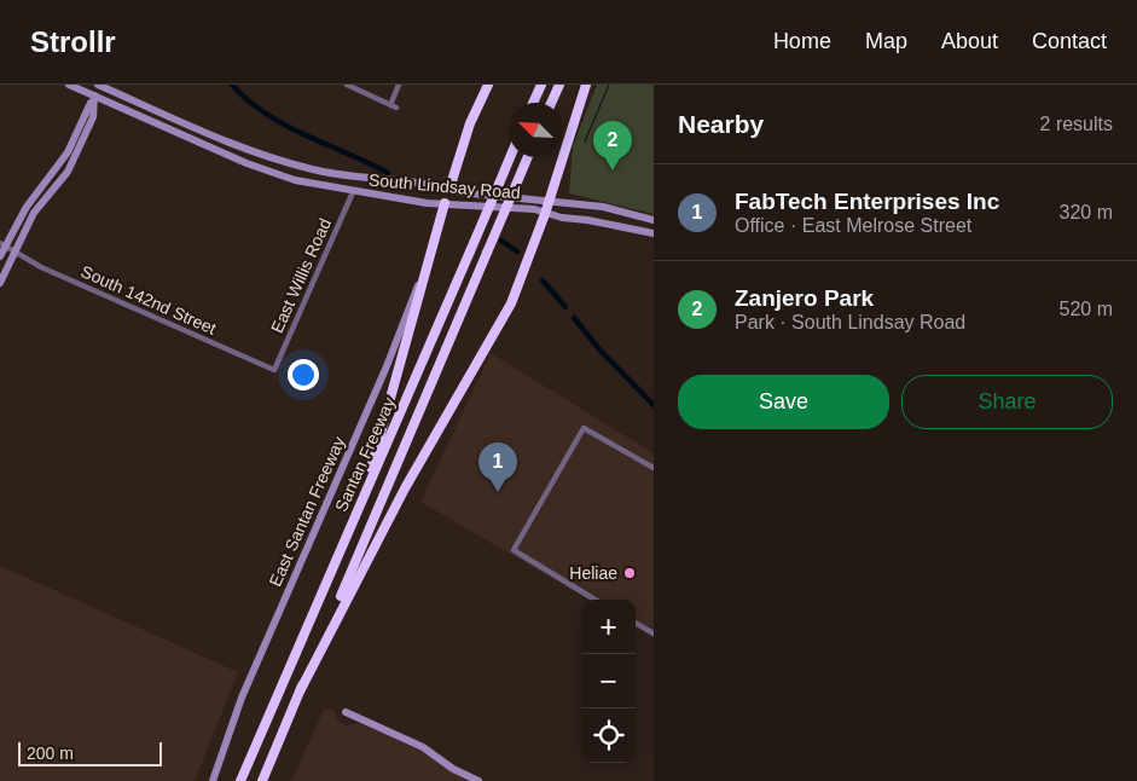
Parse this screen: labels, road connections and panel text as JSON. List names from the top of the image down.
{
  "streets": {
    "highway": ["Santan Freeway"],
    "main road": ["South Lindsay Road", "East Santan Freeway"],
    "street": ["East Willis Road", "South 142nd Street"]
  },
  "crossings": [
    ["South Lindsay Road", "East Willis Road"],
    ["East Willis Road", "South 142nd Street"]
  ],
  "places": ["Heliae"],
  "scale_bar": "200 m",
  "north": "top left",
  "page": {
    "header": "Strollr",
    "nav": [
      "Home",
      "Map",
      "About",
      "Contact"
    ],
    "heading": ["Nearby", "2 results"],
    "pins": ["2", "1"],
    "list": [
      {
        "mark": "1",
        "name": "FabTech Enterprises Inc",
        "note": "Office · East Melrose Street",
        "value": "320 m"
      },
      {
        "mark": "2",
        "name": "Zanjero Park",
        "note": "Park · South Lindsay Road",
        "value": "520 m"
      }
    ],
    "buttons": ["Save", "Share"],
    "map_buttons": ["+", "−"],
    "scale": "200 m"
  }
}
